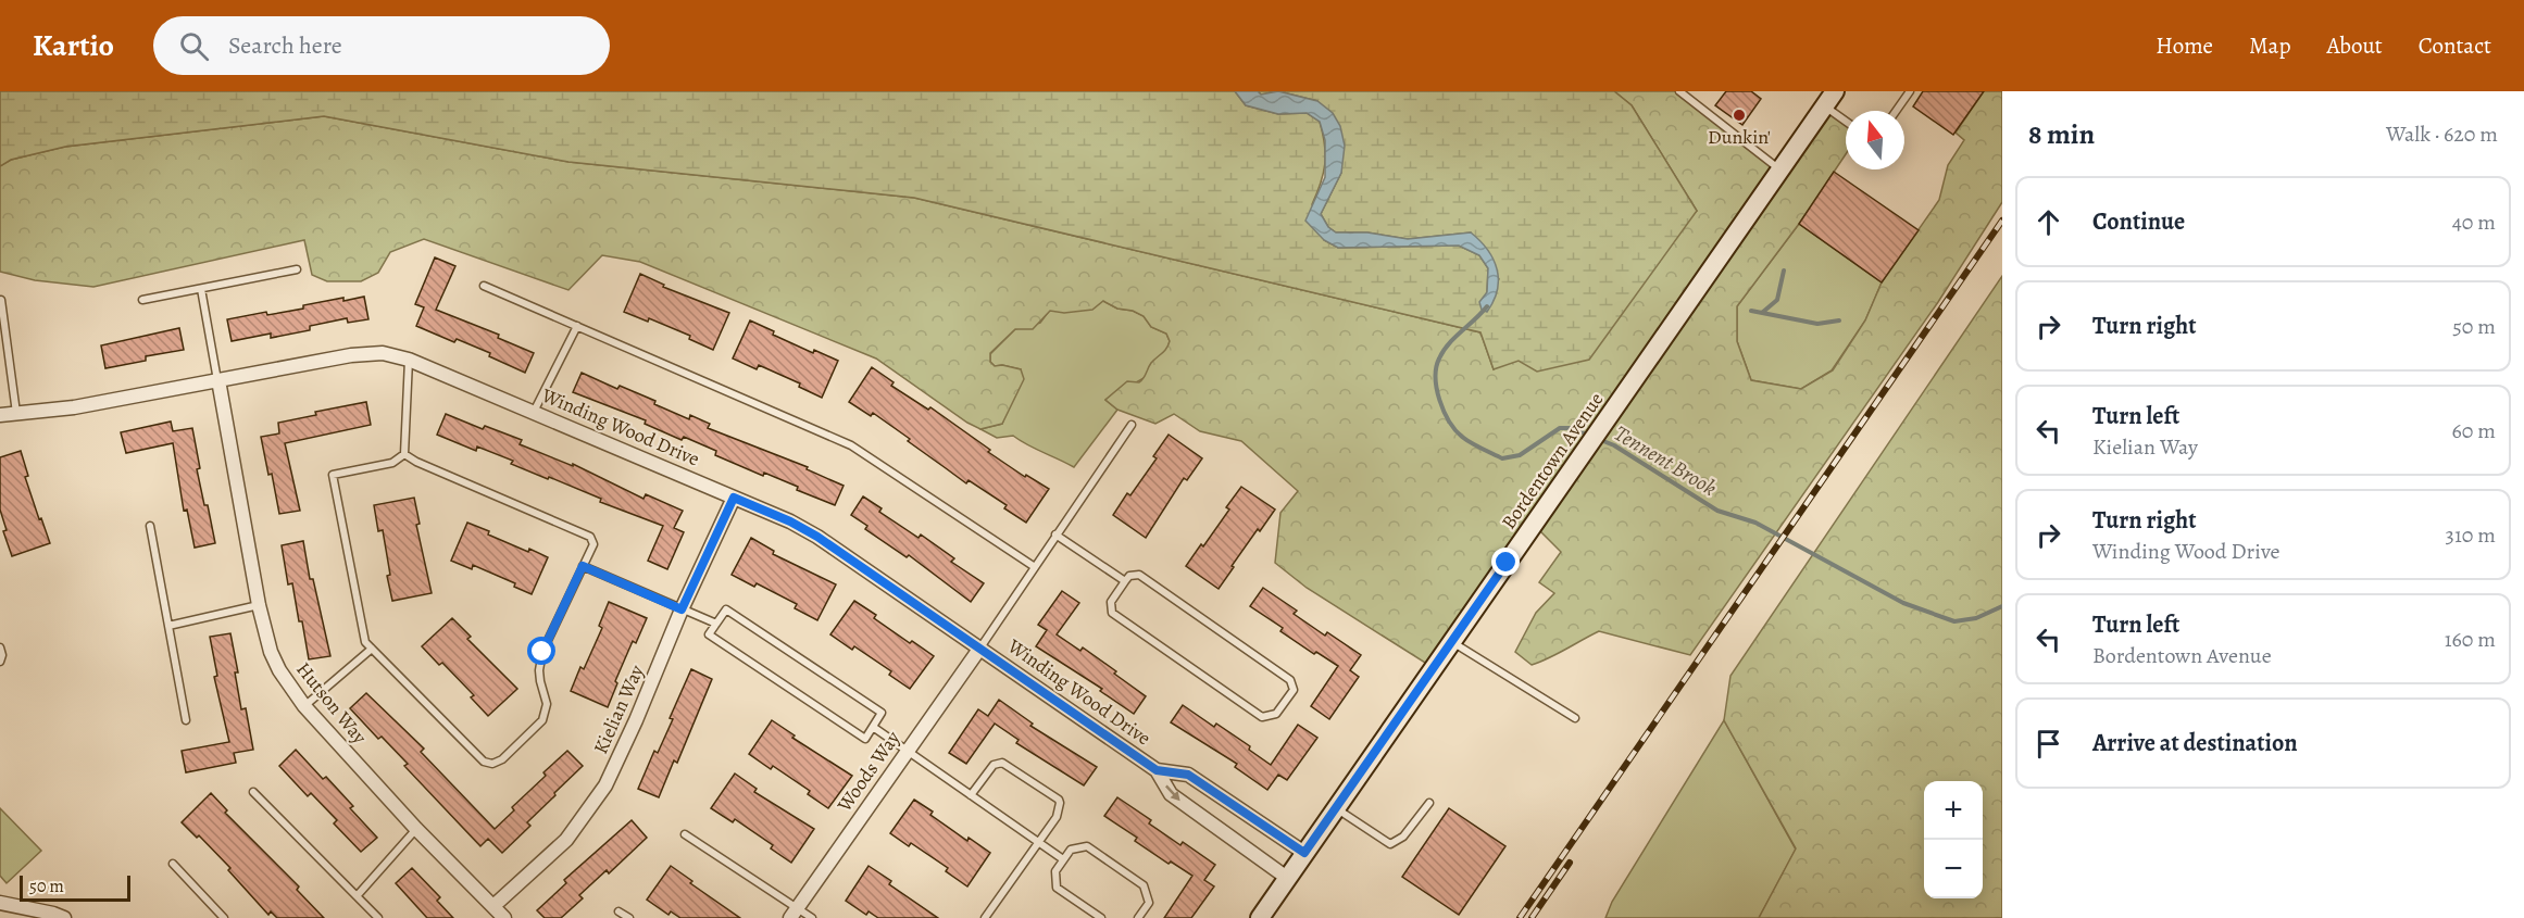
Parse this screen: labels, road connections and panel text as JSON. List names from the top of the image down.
{
  "streets": {
    "main road": ["Bordentown Avenue"],
    "street": [
      "Winding Wood Drive",
      "Hutson Way",
      "Kielian Way",
      "Woods Way"
    ]
  },
  "crossings": [
    ["Winding Wood Drive", "Bordentown Avenue"],
    ["Winding Wood Drive", "Hutson Way"],
    ["Winding Wood Drive", "Kielian Way"],
    ["Winding Wood Drive", "Woods Way"],
    ["Hutson Way", "Kielian Way"]
  ],
  "water": ["Tennent Brook"],
  "places": ["Dunkin'"],
  "scale_bar": "50 m",
  "north": "top",
  "page": {
    "header": "Kartio",
    "search": "Search here",
    "nav": [
      "Home",
      "Map",
      "About",
      "Contact"
    ],
    "heading": ["8 min", "Walk · 620 m"],
    "list": [
      ["Continue", "40 m"],
      ["Turn right", "50 m"],
      ["Turn left", "Kielian Way", "60 m"],
      ["Turn right", "Winding Wood Drive", "310 m"],
      ["Turn left", "Bordentown Avenue", "160 m"],
      "Arrive at destination"
    ],
    "map_buttons": ["+", "−"],
    "scale": "50 m"
  }
}
